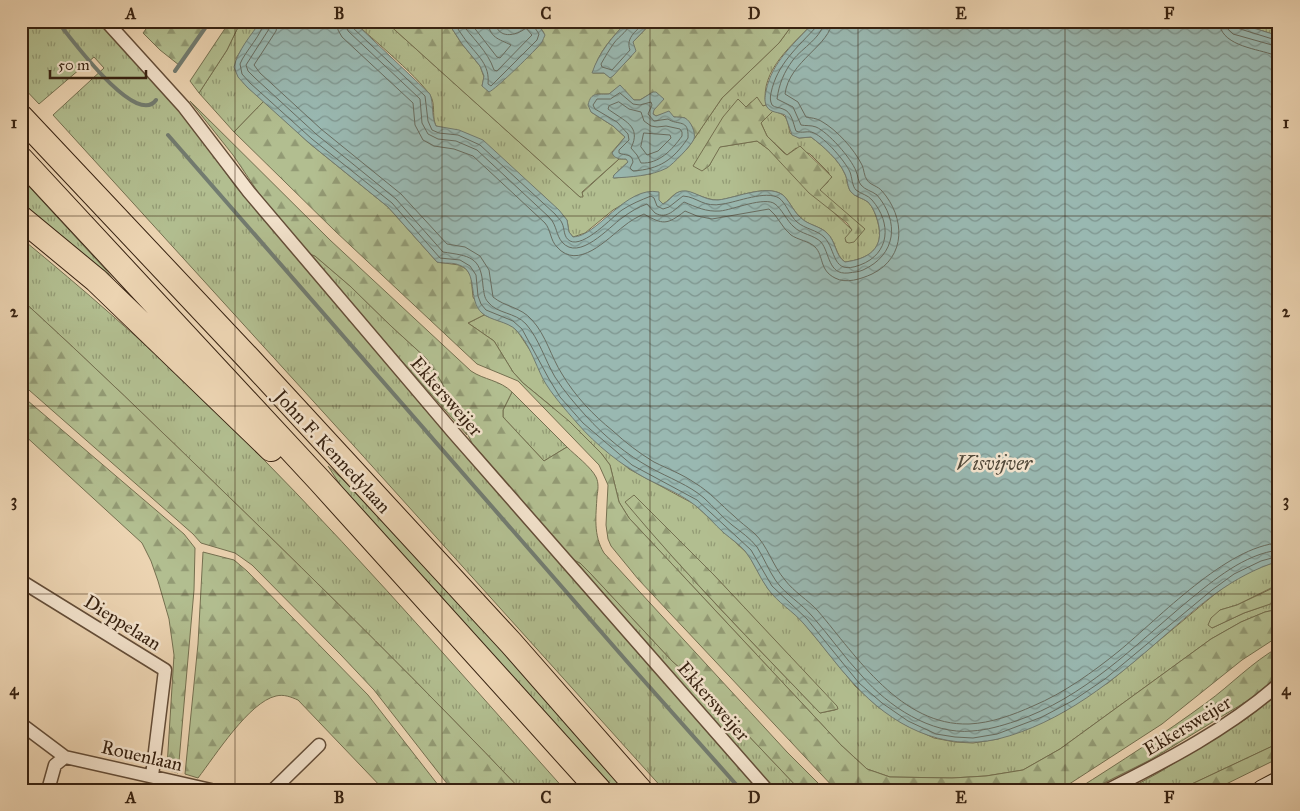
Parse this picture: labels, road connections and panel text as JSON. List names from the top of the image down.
{
  "streets": {
    "highway": ["John F. Kennedylaan"],
    "street": ["Ekkersweijer", "Dieppelaan", "Rouenlaan"]
  },
  "crossings": [
    ["Dieppelaan", "Rouenlaan"]
  ],
  "water": ["Visvijver"],
  "scale_bar": "50 m",
  "grid": {
    "columns": [
      "A",
      "B",
      "C",
      "D",
      "E",
      "F"
    ],
    "rows": [
      "1",
      "2",
      "3",
      "4"
    ]
  }
}
